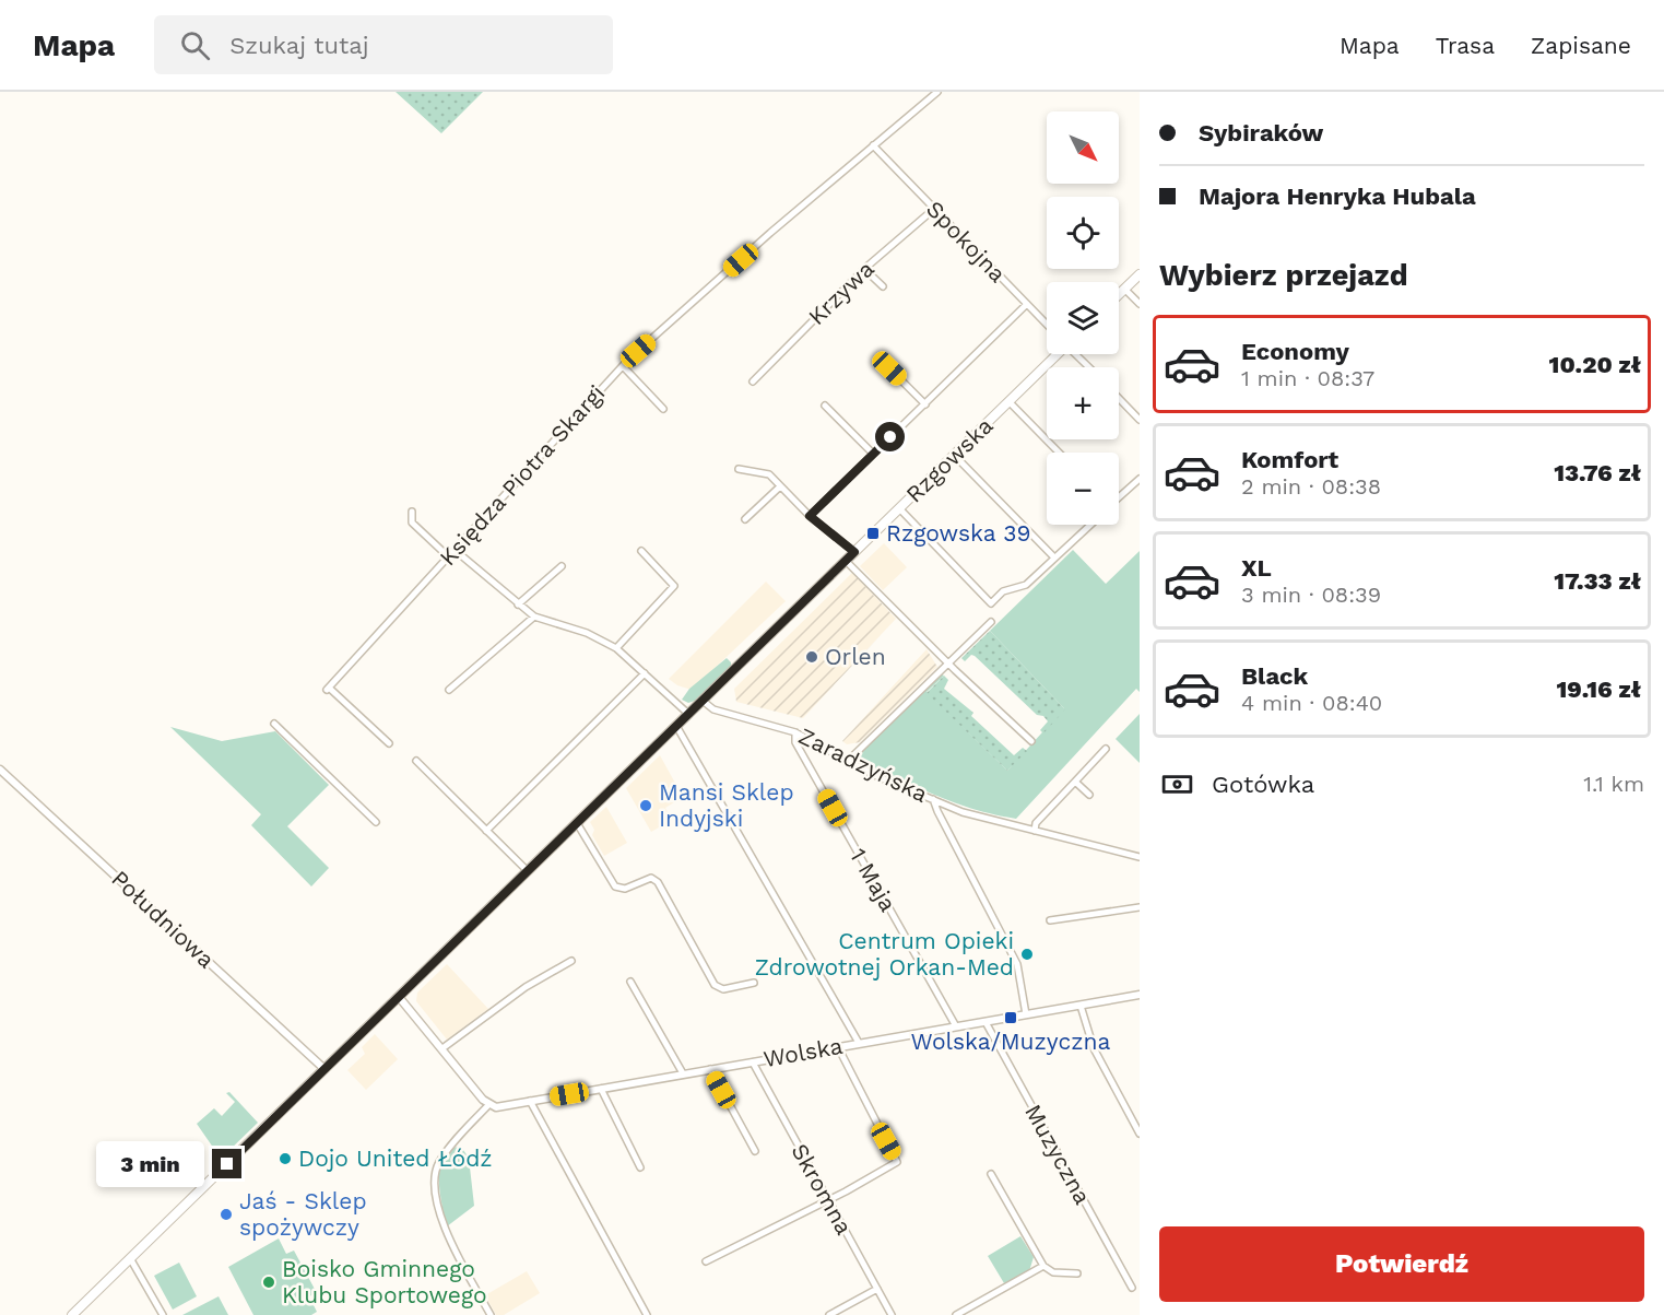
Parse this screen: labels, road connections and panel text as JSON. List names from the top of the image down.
{
  "streets": {
    "main road": ["Rzgowska"],
    "street": [
      "Spokojna",
      "Krzywa",
      "Księdza Piotra Skargi",
      "Zaradzyńska",
      "1 Maja",
      "Południowa",
      "Wolska",
      "Muzyczna",
      "Skromna"
    ]
  },
  "crossings": [
    ["Spokojna", "Krzywa"],
    ["Spokojna", "Księdza Piotra Skargi"],
    ["Rzgowska", "Zaradzyńska"],
    ["Rzgowska", "Południowa"],
    ["Zaradzyńska", "1 Maja"],
    ["1 Maja", "Wolska"],
    ["Wolska", "Muzyczna"],
    ["Wolska", "Skromna"]
  ],
  "places": {
    "transit": ["Rzgowska 39", "Wolska/Muzyczna"],
    "other": [
      "Orlen",
      "Mansi Sklep Indyjski",
      "Centrum Opieki Zdrowotnej Orkan-Med",
      "Dojo United Łódź",
      "Jaś - Sklep spożywczy",
      "Boisko Gminnego Klubu Sportowego"
    ]
  },
  "north": "bottom right",
  "page": {
    "header": "Mapa",
    "search": "Szukaj tutaj",
    "nav": ["Mapa", "Trasa", "Zapisane"],
    "banner": ["Sybiraków", "Majora Henryka Hubala"],
    "map_buttons": ["+", "−"],
    "heading": "Wybierz przejazd",
    "list": [
      {
        "name": "Economy",
        "note": "1 min · 08:37",
        "value": "10.20 zł"
      },
      {
        "name": "Komfort",
        "note": "2 min · 08:38",
        "value": "13.76 zł"
      },
      {
        "name": "XL",
        "note": "3 min · 08:39",
        "value": "17.33 zł"
      },
      {
        "name": "Black",
        "note": "4 min · 08:40",
        "value": "19.16 zł"
      }
    ],
    "pay": ["Gotówka", "1.1 km"],
    "bubble": "3 min",
    "buttons": "Potwierdź"
  }
}
